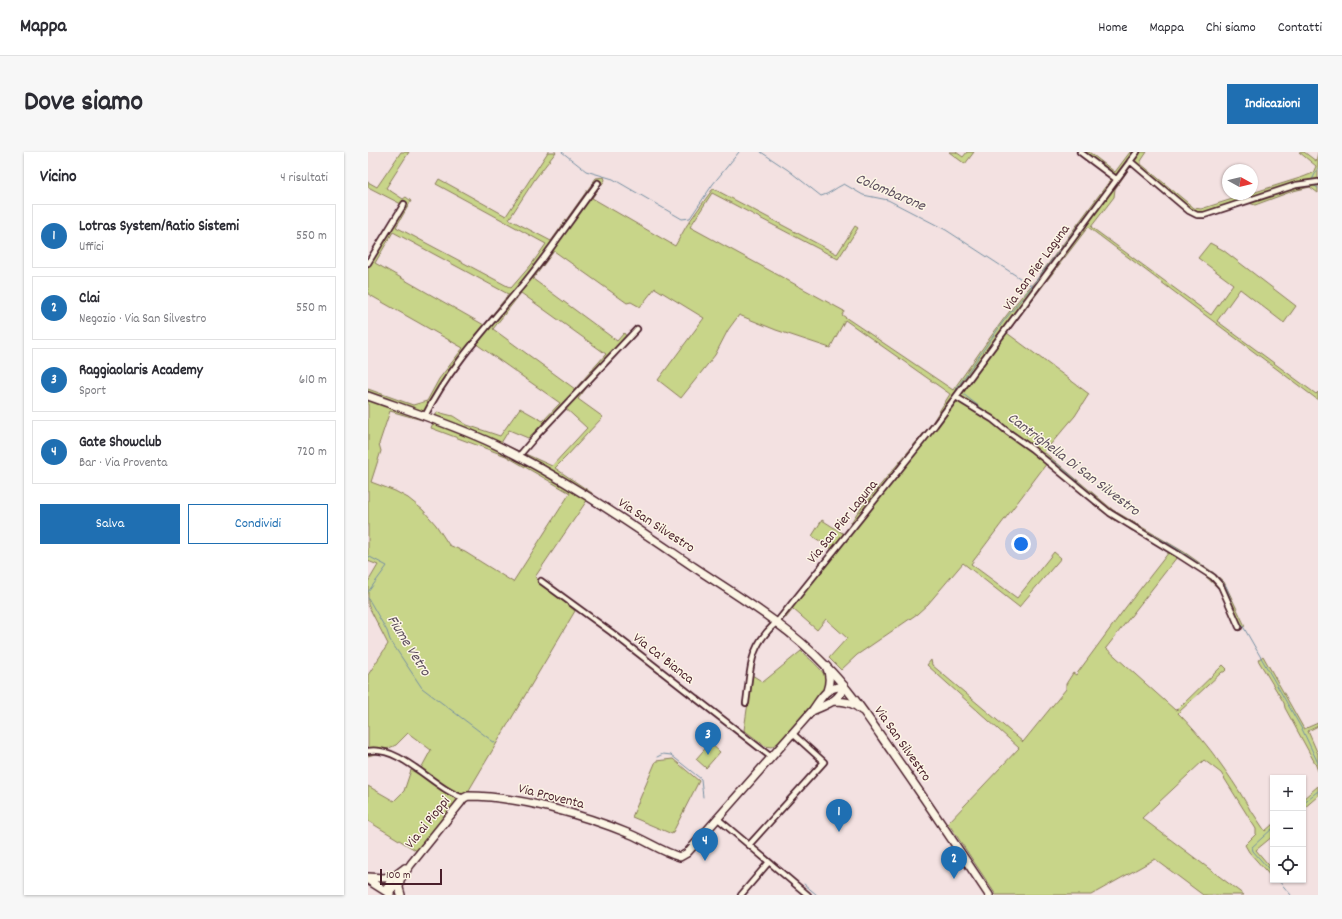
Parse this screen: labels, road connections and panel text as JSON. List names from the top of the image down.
{
  "streets": {
    "main road": ["Via San Silvestro", "Via Proventa", "Via ai Pioppi"],
    "street": ["Via San Pier Laguna", "Via Ca' Bianca"]
  },
  "crossings": [
    ["Via San Pier Laguna", "Via San Silvestro"],
    ["Via San Silvestro", "Via Proventa"],
    ["Via Ca' Bianca", "Via Proventa"],
    ["Via Proventa", "Via ai Pioppi"]
  ],
  "water": ["Colombarone", "Cantrighella Di San Silvestro", "Fiume Vetro"],
  "scale_bar": "100 m",
  "north": "right",
  "page": {
    "header": "Mappa",
    "nav": [
      "Home",
      "Mappa",
      "Chi siamo",
      "Contatti"
    ],
    "title": "Dove siamo",
    "buttons": [
      "Indicazioni",
      ["Salva", "Condividi"]
    ],
    "heading": ["Vicino", "4 risultati"],
    "list": [
      {
        "mark": "1",
        "name": "Lotras System/Ratio Sistemi",
        "note": "Uffici",
        "value": "550 m"
      },
      {
        "mark": "2",
        "name": "Clai",
        "note": "Negozio · Via San Silvestro",
        "value": "550 m"
      },
      {
        "mark": "3",
        "name": "Raggiaolaris Academy",
        "note": "Sport",
        "value": "610 m"
      },
      {
        "mark": "4",
        "name": "Gate Showclub",
        "note": "Bar · Via Proventa",
        "value": "720 m"
      }
    ],
    "pins": [
      "3",
      "1",
      "4",
      "2"
    ],
    "map_buttons": ["+", "−"],
    "scale": "100 m"
  }
}
